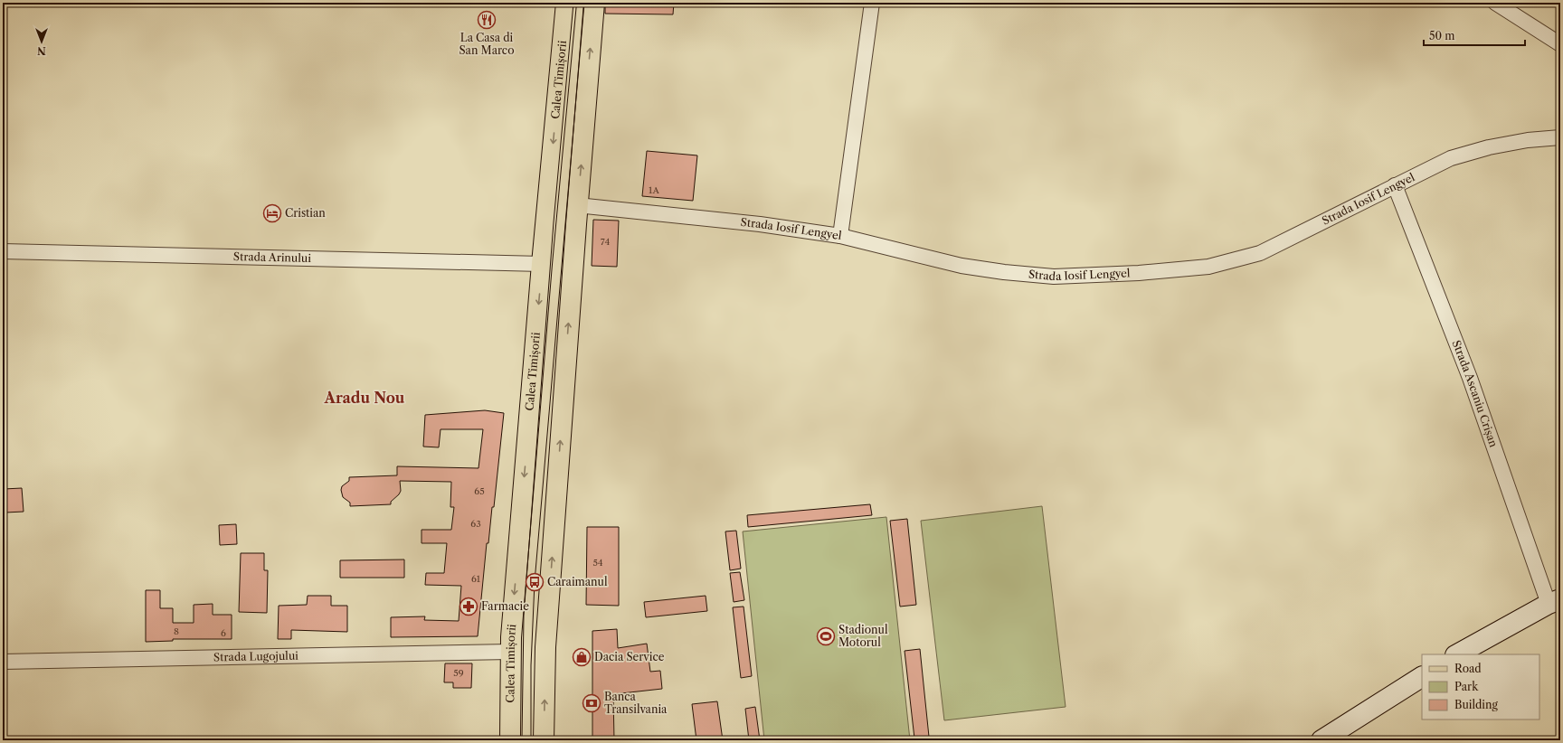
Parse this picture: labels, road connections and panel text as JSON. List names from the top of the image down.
{
  "streets": {
    "main road": ["Calea Timișorii"],
    "street": [
      "Strada Iosif Lengyel",
      "Strada Arinului",
      "Strada Ascaniu Crișan",
      "Strada Lugojului"
    ]
  },
  "crossings": [
    ["Calea Timișorii", "Strada Arinului"],
    ["Calea Timișorii", "Strada Lugojului"],
    ["Strada Iosif Lengyel", "Strada Ascaniu Crișan"]
  ],
  "districts": ["Aradu Nou"],
  "places": {
    "restaurant": ["La Casa di San Marco"],
    "hotel": ["Cristian"],
    "bus stop": ["Caraimanul"],
    "pharmacy": ["Farmacie"],
    "sports": ["Stadionul Motorul"],
    "shop": ["Dacia Service"],
    "bank": ["Banca Transilvania"]
  },
  "house_numbers": [
    "1A",
    "74",
    "65",
    "63",
    "54",
    "61",
    "8",
    "6",
    "59"
  ],
  "legend": ["Road", "Park", "Building"],
  "scale_bar": "50 m",
  "north": "bottom"
}
